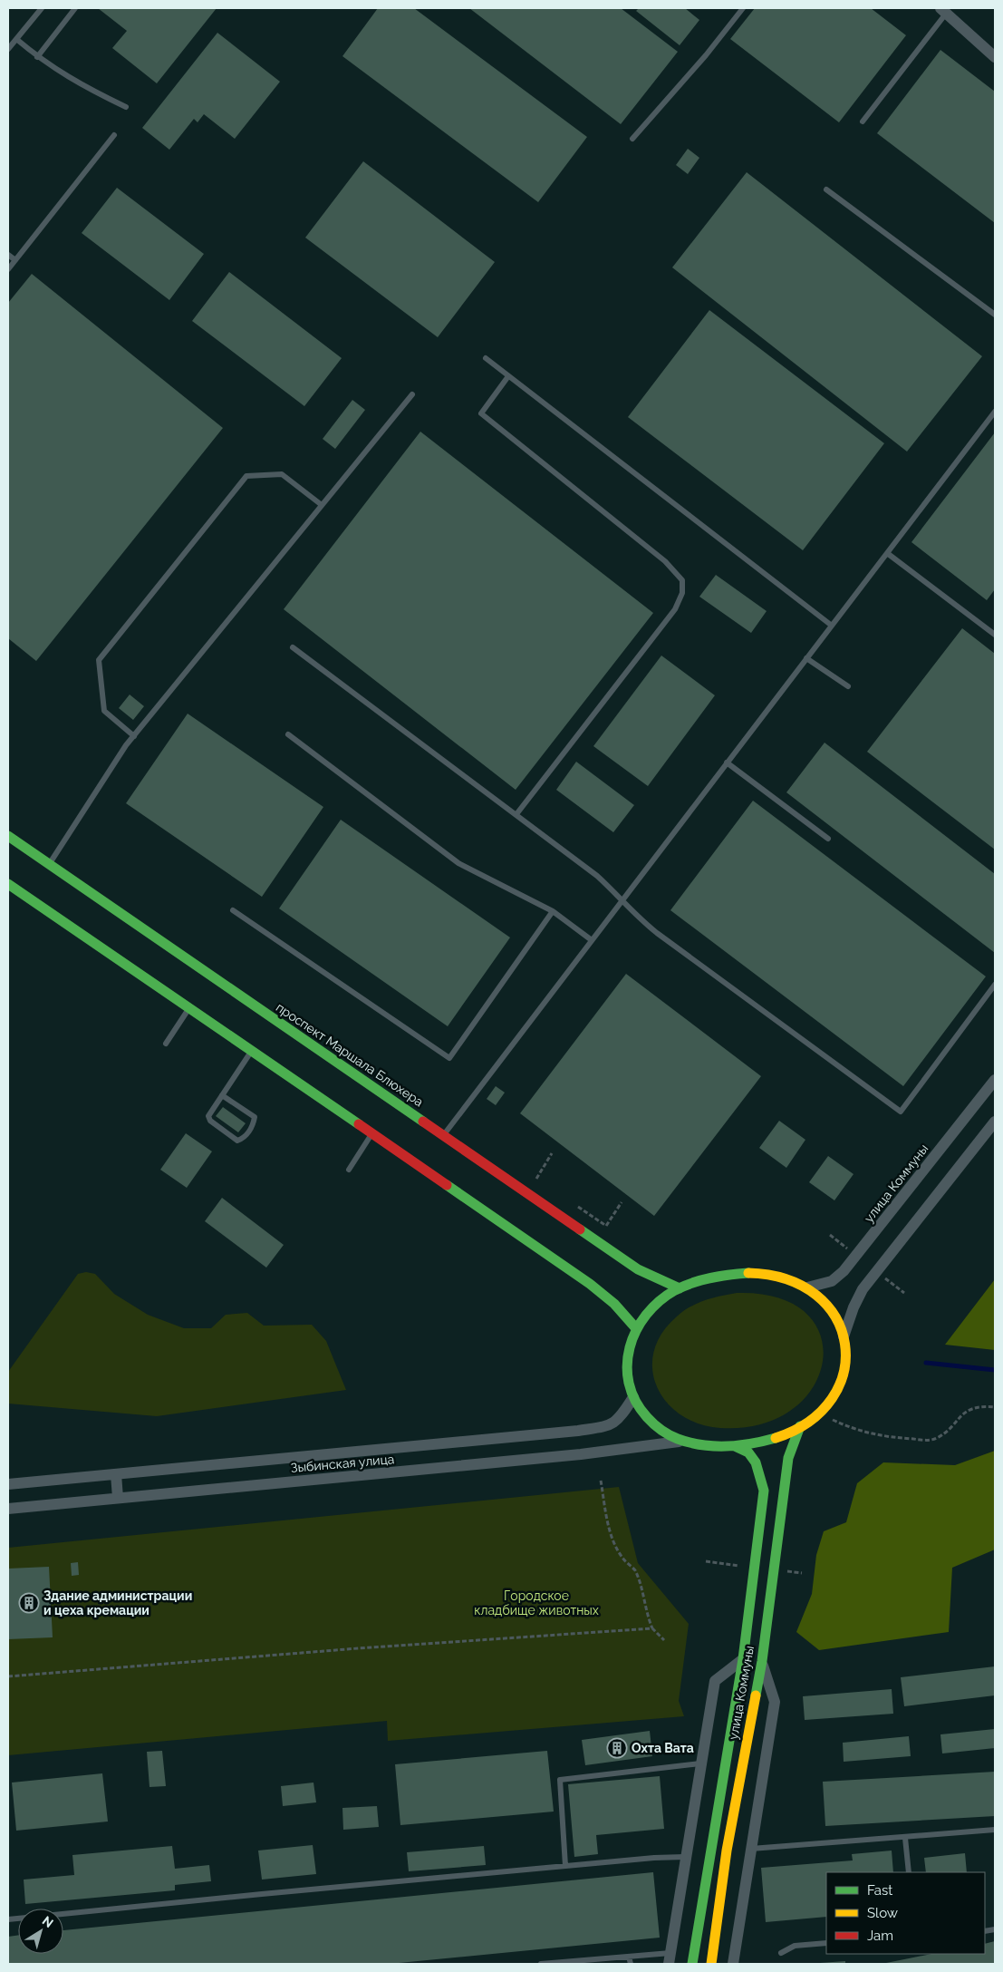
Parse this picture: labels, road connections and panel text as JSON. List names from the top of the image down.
{
  "streets": {
    "street": ["проспект Маршала Блюхера", "улица Коммуны", "Зыбинская улица"]
  },
  "parks": ["Городское кладбище животных"],
  "places": {
    "building": ["Здание администрации и цеха кремации", "Охта Вата"]
  },
  "legend": ["Fast", "Slow", "Jam"],
  "north": "top right"
}
